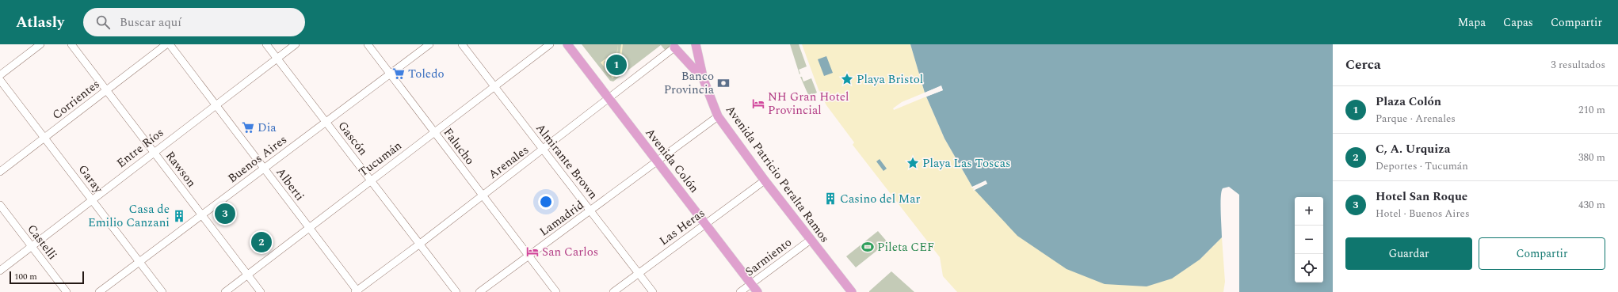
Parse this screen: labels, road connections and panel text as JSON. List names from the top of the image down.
{
  "streets": {
    "main road": ["Avenida Colón", "Avenida Patricio Peralta Ramos"],
    "street": [
      "Corrientes",
      "Gascón",
      "Falucho",
      "Entre Ríos",
      "Buenos Aires",
      "Tucumán",
      "Almirante Brown",
      "Arenales",
      "Rawson",
      "Garay",
      "Alberti",
      "Lamadrid",
      "Las Heras",
      "Castelli",
      "Sarmiento"
    ]
  },
  "crossings": [
    ["Corrientes", "Rawson"],
    ["Corrientes", "Garay"],
    ["Gascón", "Entre Ríos"],
    ["Gascón", "Buenos Aires"],
    ["Gascón", "Tucumán"],
    ["Gascón", "Arenales"],
    ["Falucho", "Buenos Aires"],
    ["Falucho", "Tucumán"],
    ["Falucho", "Arenales"],
    ["Falucho", "Lamadrid"],
    ["Entre Ríos", "Rawson"],
    ["Entre Ríos", "Garay"],
    ["Entre Ríos", "Alberti"],
    ["Entre Ríos", "Castelli"],
    ["Buenos Aires", "Rawson"],
    ["Buenos Aires", "Garay"],
    ["Buenos Aires", "Alberti"],
    ["Tucumán", "Almirante Brown"],
    ["Tucumán", "Rawson"],
    ["Tucumán", "Alberti"],
    ["Avenida Colón", "Arenales"],
    ["Avenida Colón", "Lamadrid"],
    ["Avenida Colón", "Las Heras"],
    ["Avenida Colón", "Sarmiento"],
    ["Almirante Brown", "Arenales"],
    ["Almirante Brown", "Lamadrid"],
    ["Almirante Brown", "Las Heras"],
    ["Arenales", "Alberti"],
    ["Avenida Patricio Peralta Ramos", "Lamadrid"],
    ["Avenida Patricio Peralta Ramos", "Las Heras"],
    ["Avenida Patricio Peralta Ramos", "Sarmiento"]
  ],
  "places": {
    "supermarket": ["Toledo", "Dia"],
    "place": ["Playa Bristol", "Playa Las Toscas"],
    "bank": ["Banco Provincia"],
    "hotel": ["NH Gran Hotel Provincial", "San Carlos"],
    "building": ["Casino del Mar", "Casa de Emilio Canzani"],
    "sports": ["Pileta CEF"]
  },
  "scale_bar": "100 m",
  "page": {
    "header": "Atlasly",
    "search": "Buscar aquí",
    "nav": ["Mapa", "Capas", "Compartir"],
    "heading": ["Cerca", "3 resultados"],
    "pins": ["1", "3", "2"],
    "list": [
      {
        "mark": "1",
        "name": "Plaza Colón",
        "note": "Parque · Arenales",
        "value": "210 m"
      },
      {
        "mark": "2",
        "name": "C, A. Urquiza",
        "note": "Deportes · Tucumán",
        "value": "380 m"
      },
      {
        "mark": "3",
        "name": "Hotel San Roque",
        "note": "Hotel · Buenos Aires",
        "value": "430 m"
      }
    ],
    "map_buttons": ["+", "−"],
    "buttons": ["Guardar", "Compartir"],
    "scale": "100 m"
  }
}
